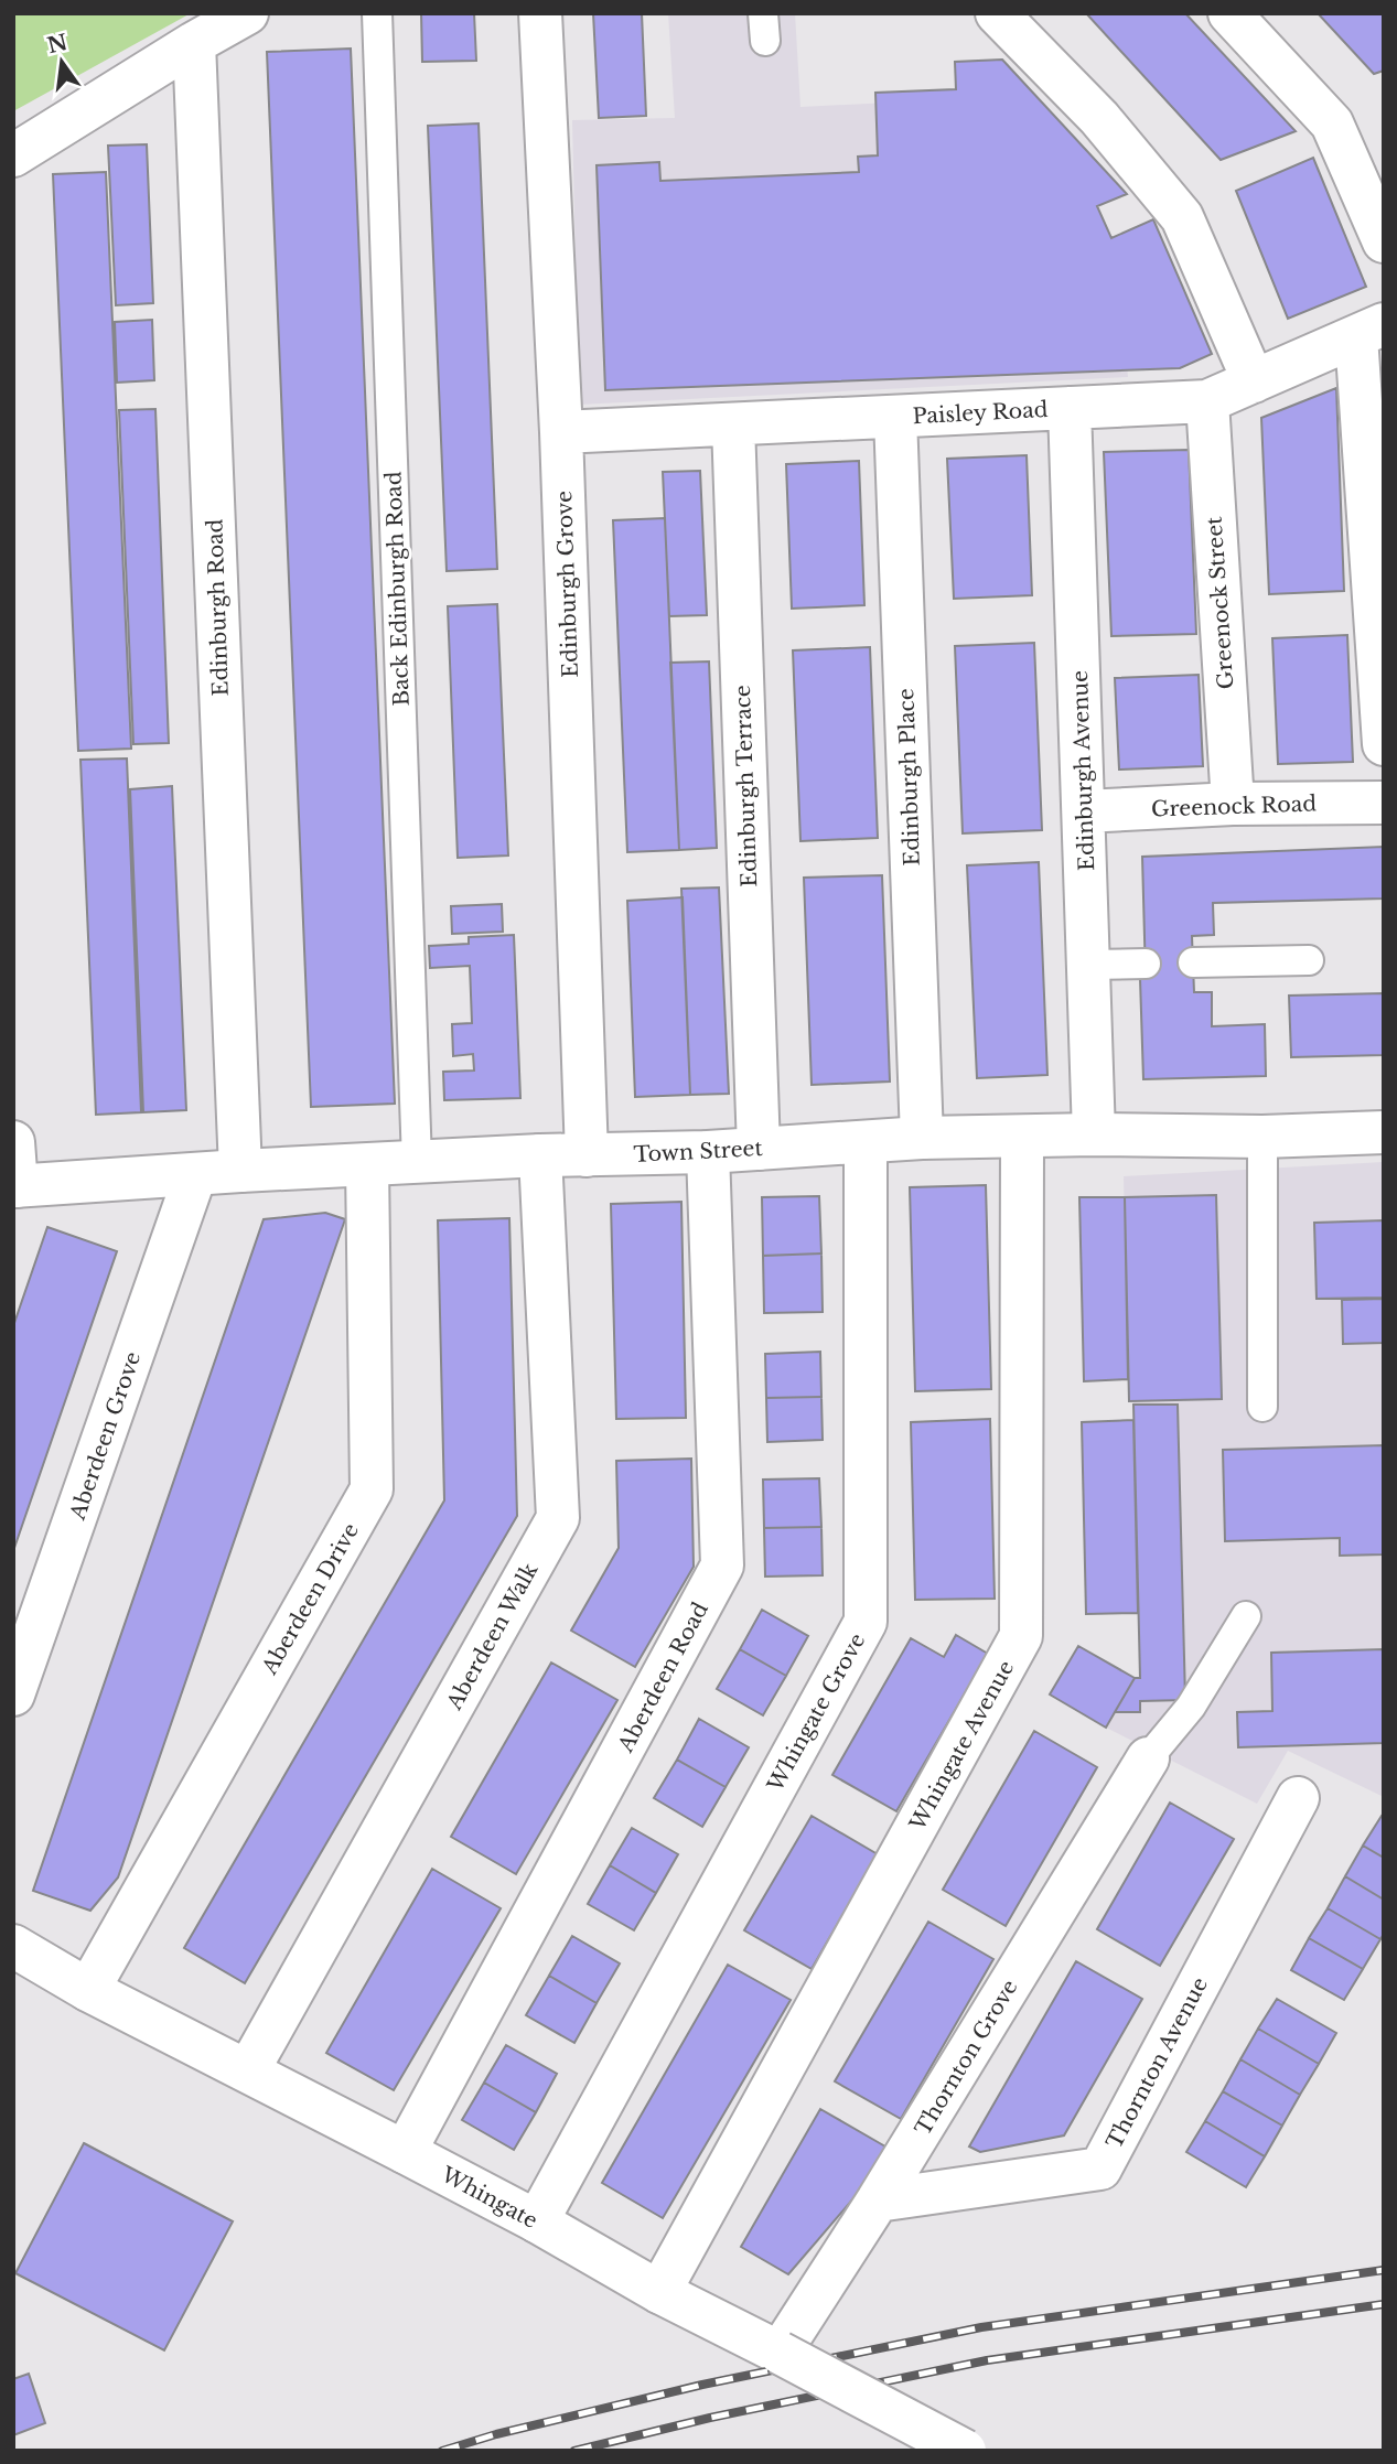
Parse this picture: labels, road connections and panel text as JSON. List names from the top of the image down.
{
  "streets": {
    "street": [
      "Paisley Road",
      "Edinburgh Grove",
      "Greenock Street",
      "Edinburgh Road",
      "Edinburgh Avenue",
      "Edinburgh Place",
      "Edinburgh Terrace",
      "Greenock Road",
      "Town Street",
      "Aberdeen Grove",
      "Aberdeen Drive",
      "Aberdeen Walk",
      "Aberdeen Road",
      "Whingate Grove",
      "Whingate Avenue",
      "Thornton Grove",
      "Thornton Avenue",
      "Whingate"
    ],
    "lane": ["Back Edinburgh Road"]
  },
  "crossings": [
    ["Paisley Road", "Edinburgh Grove"],
    ["Paisley Road", "Greenock Street"],
    ["Paisley Road", "Edinburgh Avenue"],
    ["Paisley Road", "Edinburgh Place"],
    ["Paisley Road", "Edinburgh Terrace"],
    ["Edinburgh Grove", "Town Street"],
    ["Back Edinburgh Road", "Town Street"],
    ["Greenock Street", "Greenock Road"],
    ["Edinburgh Road", "Town Street"],
    ["Edinburgh Avenue", "Greenock Road"],
    ["Edinburgh Avenue", "Town Street"],
    ["Edinburgh Place", "Town Street"],
    ["Edinburgh Terrace", "Town Street"],
    ["Town Street", "Aberdeen Grove"],
    ["Town Street", "Aberdeen Drive"],
    ["Town Street", "Aberdeen Walk"],
    ["Town Street", "Aberdeen Road"],
    ["Town Street", "Whingate Grove"],
    ["Town Street", "Whingate Avenue"],
    ["Aberdeen Drive", "Whingate"],
    ["Aberdeen Walk", "Whingate"],
    ["Aberdeen Road", "Whingate"],
    ["Whingate Grove", "Whingate"],
    ["Whingate Avenue", "Whingate"],
    ["Thornton Grove", "Thornton Avenue"],
    ["Thornton Grove", "Whingate"]
  ],
  "north": "top"
}
